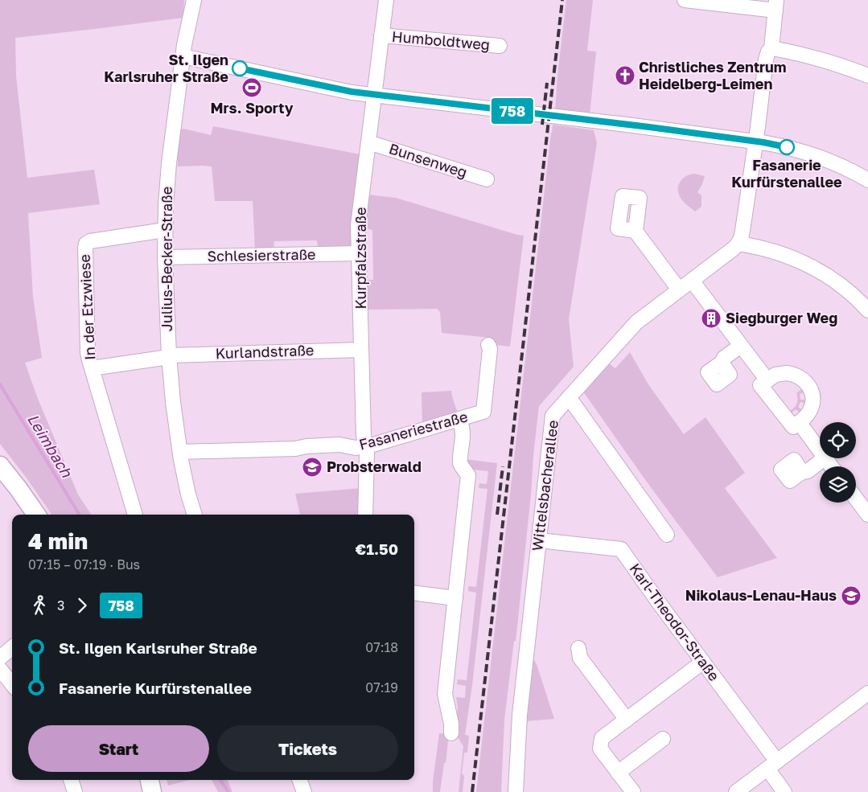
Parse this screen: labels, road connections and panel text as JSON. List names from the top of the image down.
{
  "streets": {
    "street": [
      "Humboldtweg",
      "Bunsenweg",
      "Schlesierstraße",
      "Kurpfalzstraße",
      "Julius-Becker-Straße",
      "In der Etzwiese",
      "Kurlandstraße",
      "Fasaneriestraße",
      "Wittelsbacherallee",
      "Karl-Theodor-Straße"
    ]
  },
  "crossings": [
    ["Humboldtweg", "Kurpfalzstraße"],
    ["Bunsenweg", "Kurpfalzstraße"],
    ["Schlesierstraße", "Kurpfalzstraße"],
    ["Schlesierstraße", "Julius-Becker-Straße"],
    ["Kurpfalzstraße", "Kurlandstraße"],
    ["Kurpfalzstraße", "Fasaneriestraße"],
    ["Julius-Becker-Straße", "In der Etzwiese"],
    ["Julius-Becker-Straße", "Kurlandstraße"],
    ["Julius-Becker-Straße", "Fasaneriestraße"],
    ["In der Etzwiese", "Kurlandstraße"],
    ["Wittelsbacherallee", "Karl-Theodor-Straße"]
  ],
  "water": ["Leimbach"],
  "places": {
    "other": ["St. Ilgen Karlsruher Straße", "Fasanerie Kurfürstenallee"],
    "church": ["Christliches Zentrum Heidelberg-Leimen"],
    "sports": ["Mrs. Sporty"],
    "building": ["Siegburger Weg"],
    "school or university": ["Probsterwald", "Nikolaus-Lenau-Haus"]
  },
  "lines": ["bus line 758"],
  "page": {
    "on_map": "758",
    "heading": ["4 min", "07:15 – 07:19 · Bus", "€1.50"],
    "legs": ["3", "758"],
    "list": [
      {
        "name": "St. Ilgen Karlsruher Straße",
        "value": "07:18"
      },
      {
        "name": "Fasanerie Kurfürstenallee",
        "value": "07:19"
      }
    ],
    "buttons": ["Start", "Tickets"]
  }
}
